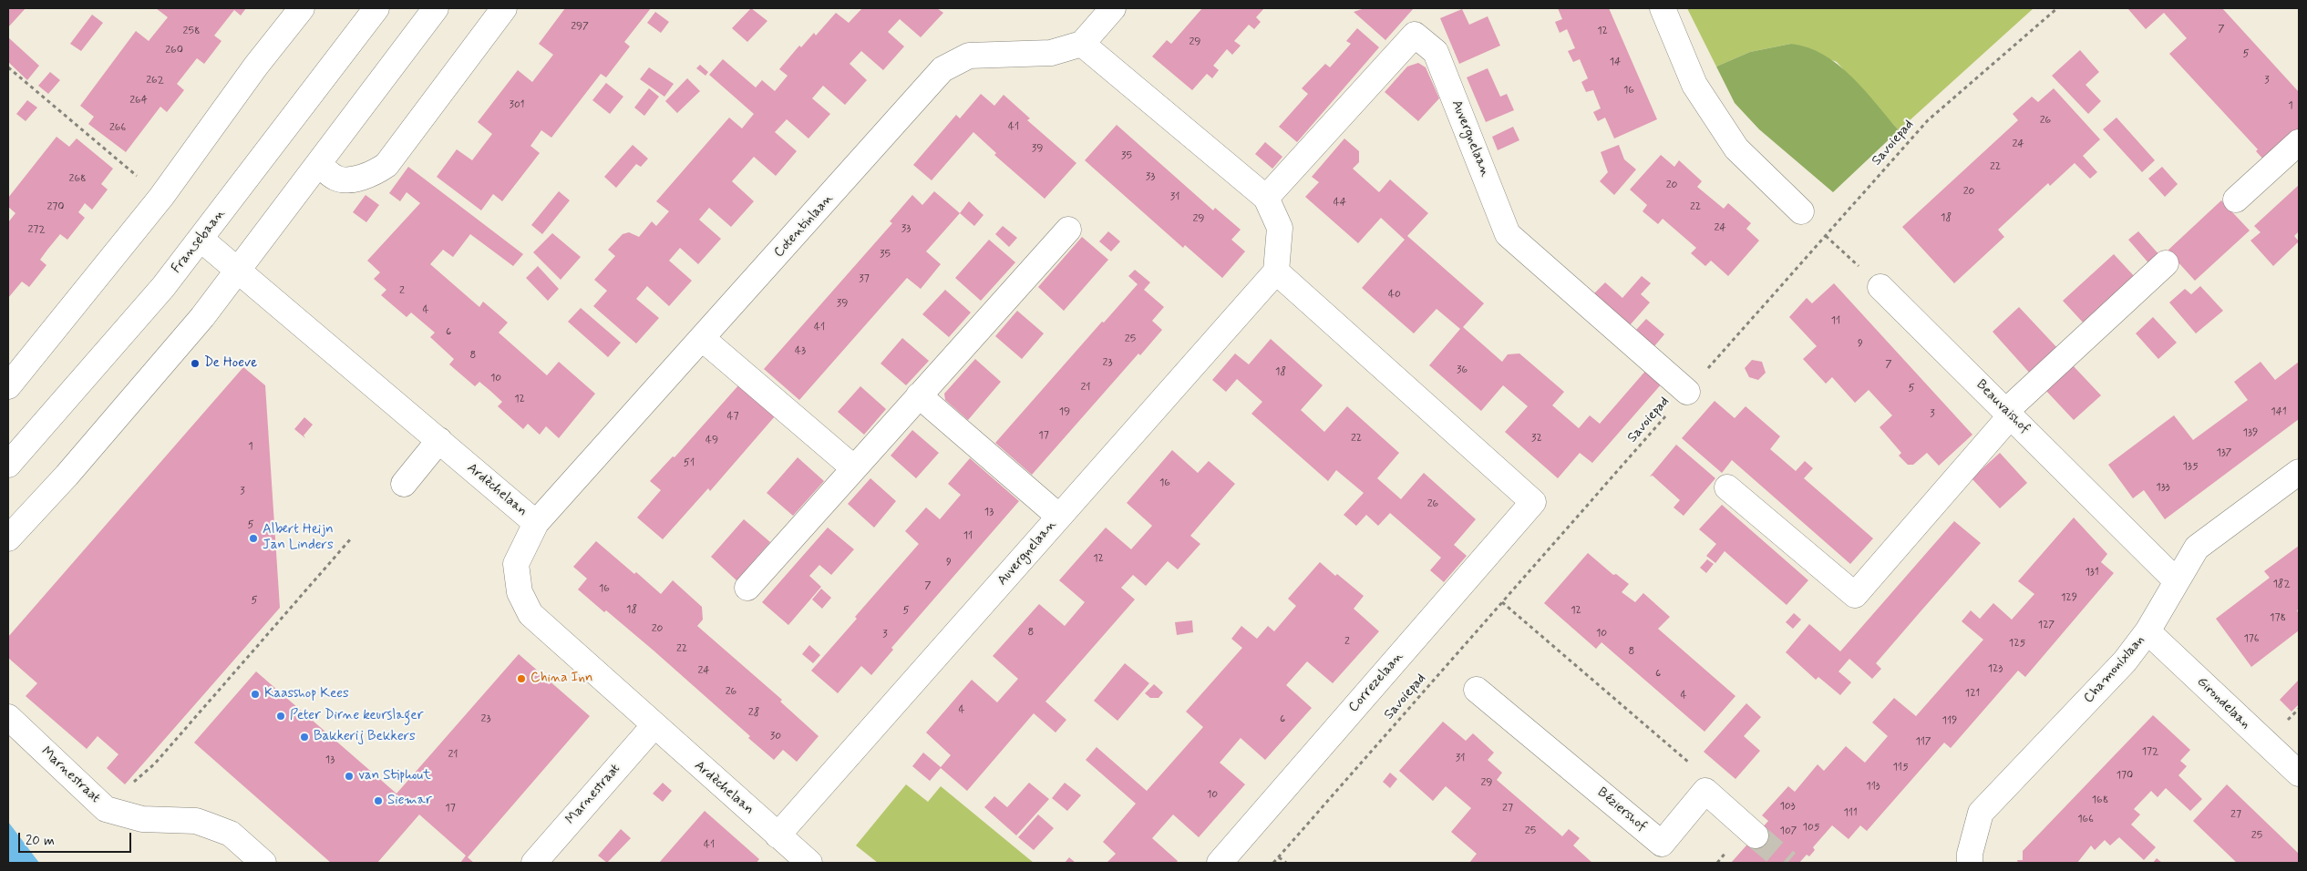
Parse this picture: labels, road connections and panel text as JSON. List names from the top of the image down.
{
  "streets": {
    "street": [
      "Auvergnelaan",
      "Cotentinlaan",
      "Fransebaan",
      "Beauvaishof",
      "Ardèchelaan",
      "Chamonixlaan",
      "Correzelaan",
      "Girondelaan",
      "Marnestraat",
      "Béziershof"
    ],
    "path": ["Savoiepad"]
  },
  "crossings": [
    ["Auvergnelaan", "Savoiepad"],
    ["Auvergnelaan", "Ardèchelaan"],
    ["Auvergnelaan", "Correzelaan"],
    ["Cotentinlaan", "Ardèchelaan"],
    ["Fransebaan", "Ardèchelaan"],
    ["Beauvaishof", "Chamonixlaan"],
    ["Ardèchelaan", "Marnestraat"],
    ["Chamonixlaan", "Girondelaan"]
  ],
  "places": [
    "De Hoeve",
    "Albert Heijn Jan Linders",
    "China Inn",
    "Kaasshop Kees",
    "Peter Dirne keurslager",
    "Bakkerij Bekkers",
    "van Stiphout",
    "Siemar"
  ],
  "house_numbers": [
    "297",
    "7",
    "258",
    "12",
    "29",
    "260",
    "5",
    "14",
    "262",
    "3",
    "16",
    "264",
    "301",
    "1",
    "26",
    "41",
    "266",
    "24",
    "39",
    "35",
    "22",
    "33",
    "268",
    "20",
    "20",
    "31",
    "44",
    "270",
    "22",
    "18",
    "29",
    "24",
    "33",
    "272",
    "35",
    "37",
    "2",
    "40",
    "39",
    "4",
    "11",
    "41",
    "6",
    "25",
    "9",
    "43",
    "8",
    "23",
    "7",
    "36",
    "18",
    "10",
    "21",
    "5",
    "12",
    "19",
    "141",
    "3",
    "47",
    "139",
    "17",
    "22",
    "32",
    "49",
    "1",
    "137",
    "51",
    "135",
    "16",
    "133",
    "3",
    "26",
    "13",
    "5",
    "11",
    "12",
    "9",
    "131",
    "182",
    "7",
    "16",
    "129",
    "5",
    "18",
    "5",
    "12",
    "178",
    "127",
    "20",
    "8",
    "10",
    "3",
    "176",
    "2",
    "125",
    "22",
    "8",
    "123",
    "24",
    "6",
    "26",
    "121",
    "4",
    "4",
    "28",
    "23",
    "6",
    "119",
    "30",
    "117",
    "172",
    "21",
    "31",
    "13",
    "115",
    "170",
    "29",
    "113",
    "10",
    "168",
    "103",
    "17",
    "27",
    "111",
    "27",
    "166",
    "105",
    "25",
    "107",
    "25",
    "41"
  ],
  "scale_bar": "20 m"
}
